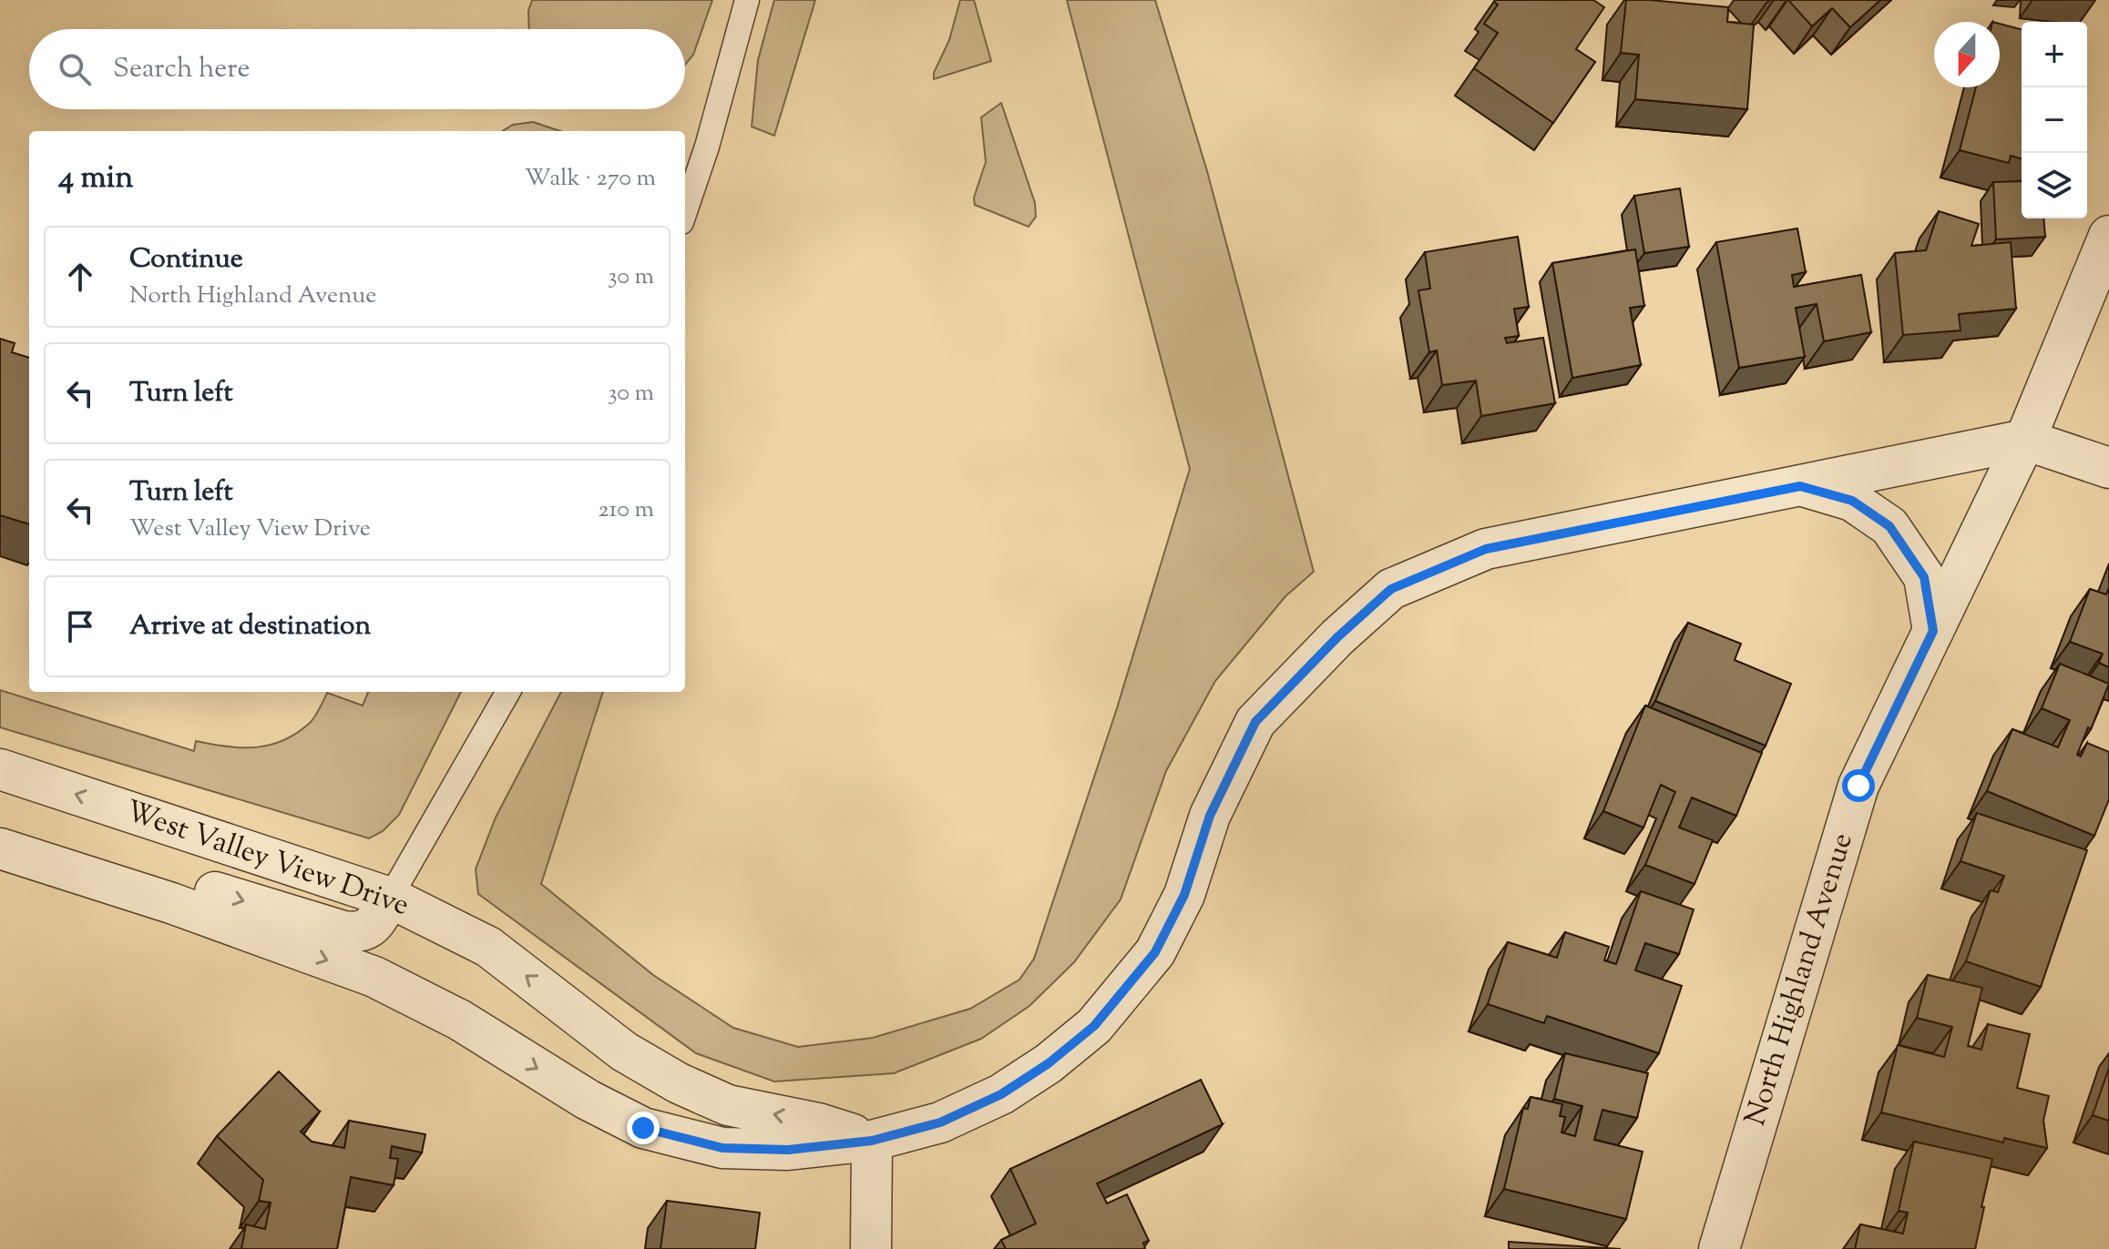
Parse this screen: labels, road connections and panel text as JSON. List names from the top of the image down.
{
  "streets": {
    "street": ["West Valley View Drive", "North Highland Avenue"]
  },
  "north": "bottom",
  "page": {
    "map_buttons": ["+", "−"],
    "search": "Search here",
    "heading": ["4 min", "Walk · 270 m"],
    "list": [
      ["Continue", "North Highland Avenue", "30 m"],
      ["Turn left", "30 m"],
      ["Turn left", "West Valley View Drive", "210 m"],
      "Arrive at destination"
    ]
  }
}
